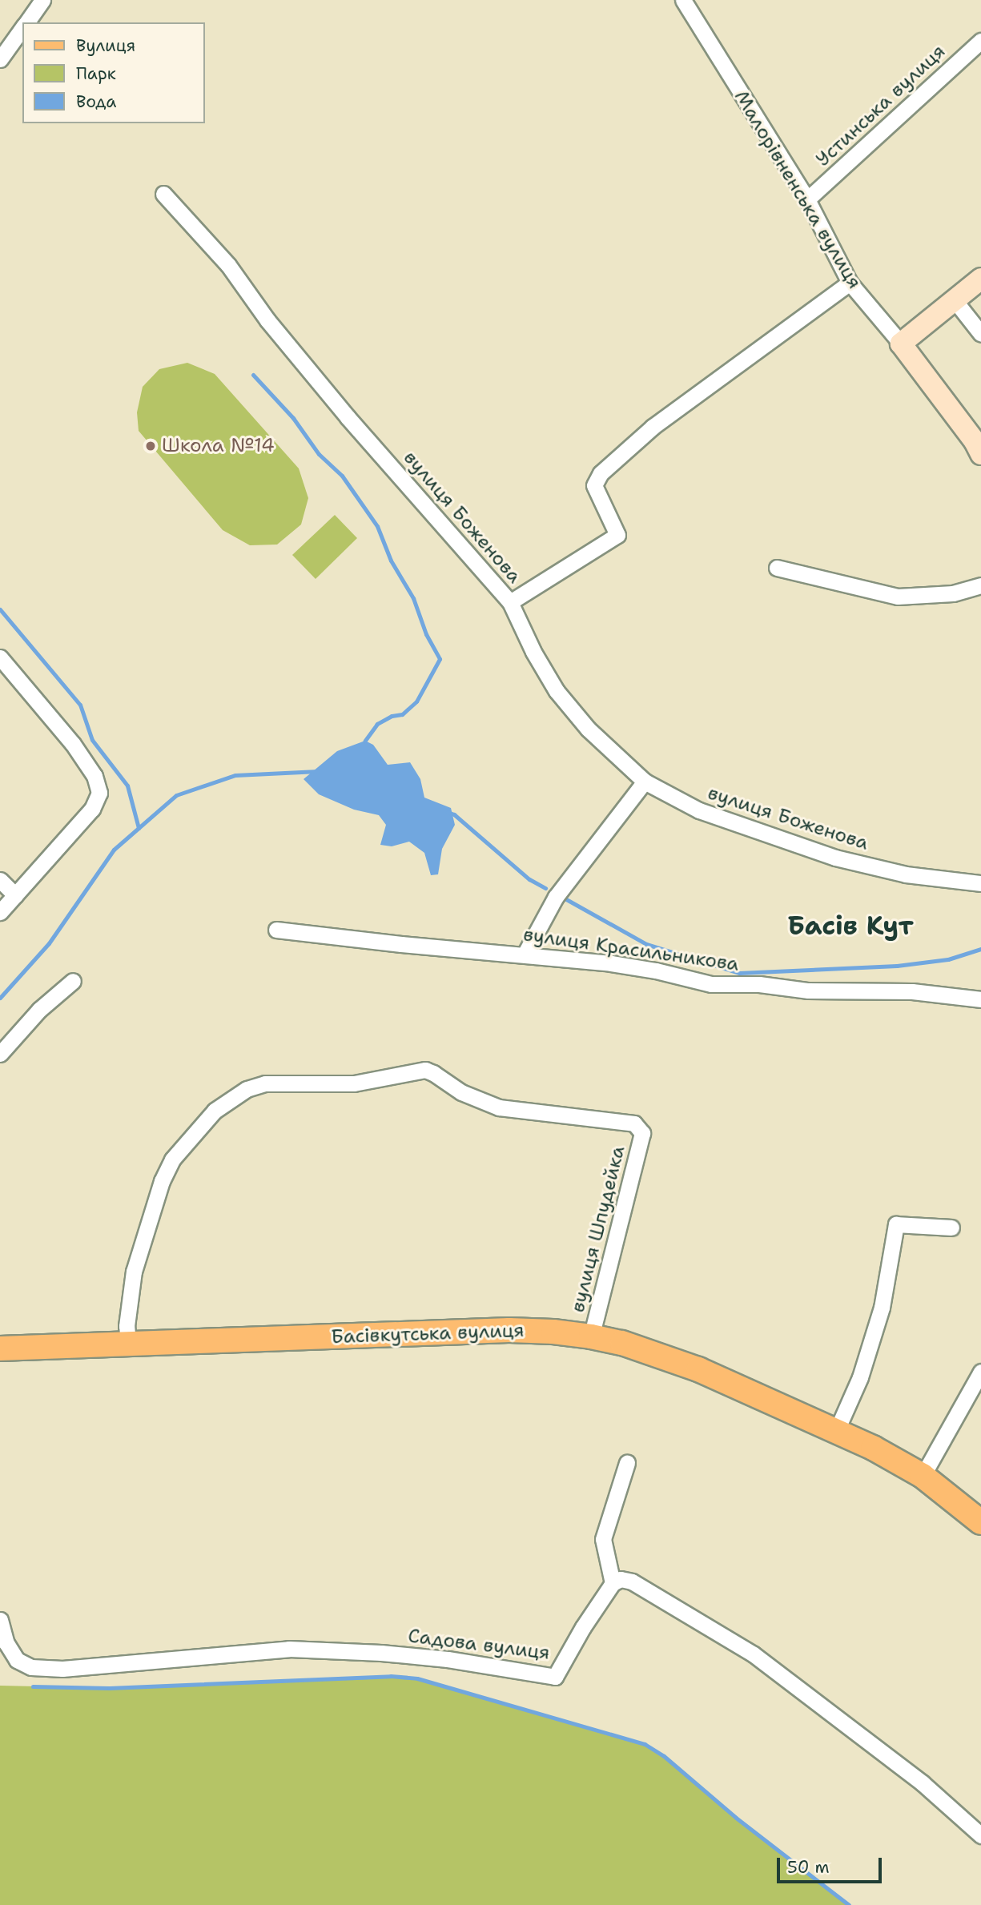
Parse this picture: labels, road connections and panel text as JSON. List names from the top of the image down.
{
  "streets": {
    "main road": ["Басівкутська вулиця"],
    "street": [
      "Устинська вулиця",
      "Малорівненська вулиця",
      "вулиця Боженова",
      "вулиця Красильникова",
      "вулиця Шпудейка",
      "Садова вулиця"
    ]
  },
  "crossings": [
    ["Устинська вулиця", "Малорівненська вулиця"],
    ["вулиця Шпудейка", "Басівкутська вулиця"]
  ],
  "districts": ["Басів Кут"],
  "places": ["Школа №14"],
  "legend": ["Вулиця", "Парк", "Вода"],
  "scale_bar": "50 m"
}
